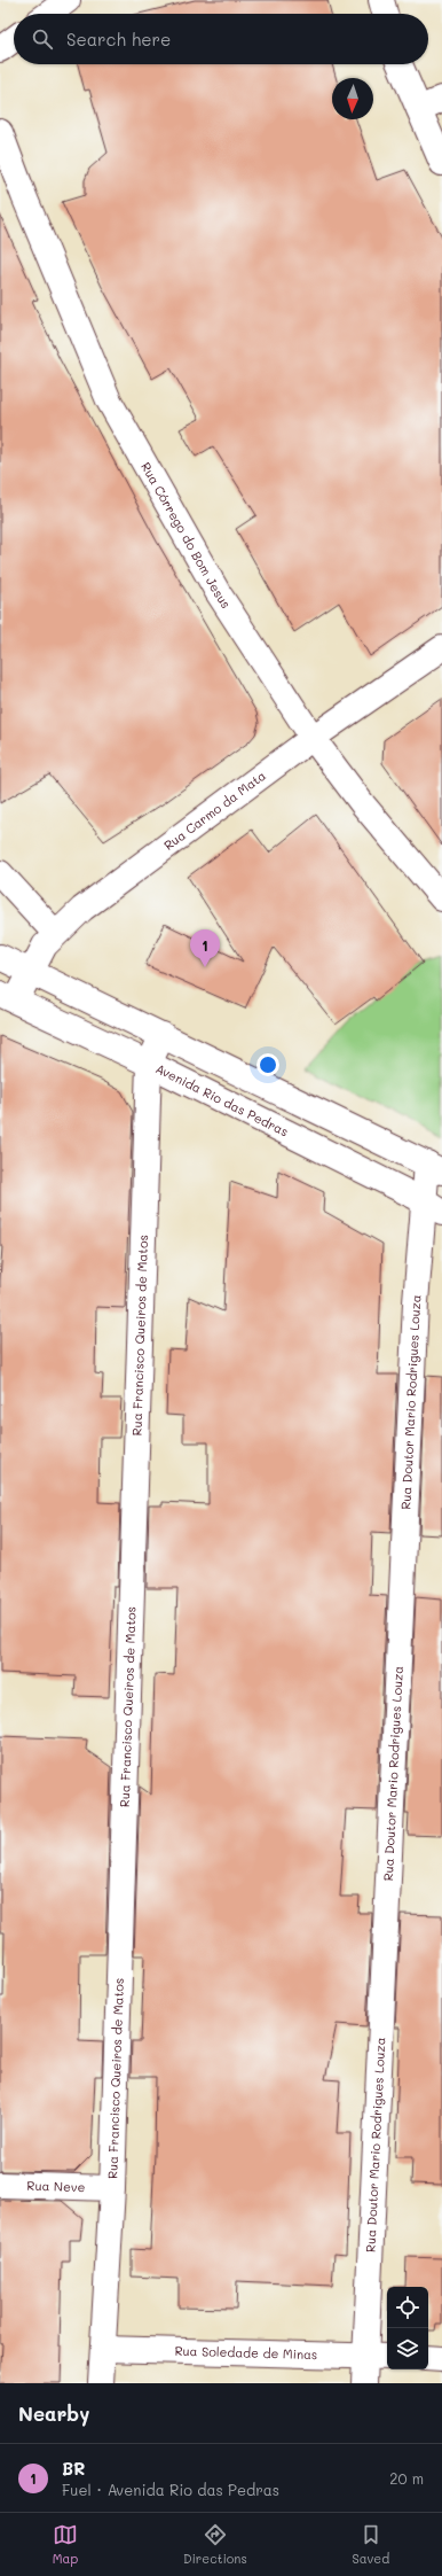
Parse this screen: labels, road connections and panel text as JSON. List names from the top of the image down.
{
  "streets": {
    "street": [
      "Rua Córrego do Bom Jesus",
      "Rua Carmo da Mata",
      "Avenida Rio das Pedras",
      "Rua Francisco Queiros de Matos",
      "Rua Doutor Mario Rodrigues Louza",
      "Rua Neve",
      "Rua Soledade de Minas"
    ]
  },
  "crossings": [
    ["Rua Córrego do Bom Jesus", "Rua Carmo da Mata"],
    ["Rua Carmo da Mata", "Avenida Rio das Pedras"],
    ["Avenida Rio das Pedras", "Rua Francisco Queiros de Matos"],
    ["Avenida Rio das Pedras", "Rua Doutor Mario Rodrigues Louza"],
    ["Rua Francisco Queiros de Matos", "Rua Neve"],
    ["Rua Francisco Queiros de Matos", "Rua Soledade de Minas"],
    ["Rua Doutor Mario Rodrigues Louza", "Rua Soledade de Minas"]
  ],
  "north": "bottom",
  "page": {
    "search": "Search here",
    "pins": "1",
    "heading": "Nearby",
    "list": [
      {
        "mark": "1",
        "name": "BR",
        "note": "Fuel · Avenida Rio das Pedras",
        "value": "20 m"
      }
    ],
    "nav": ["Map", "Directions", "Saved"]
  }
}
